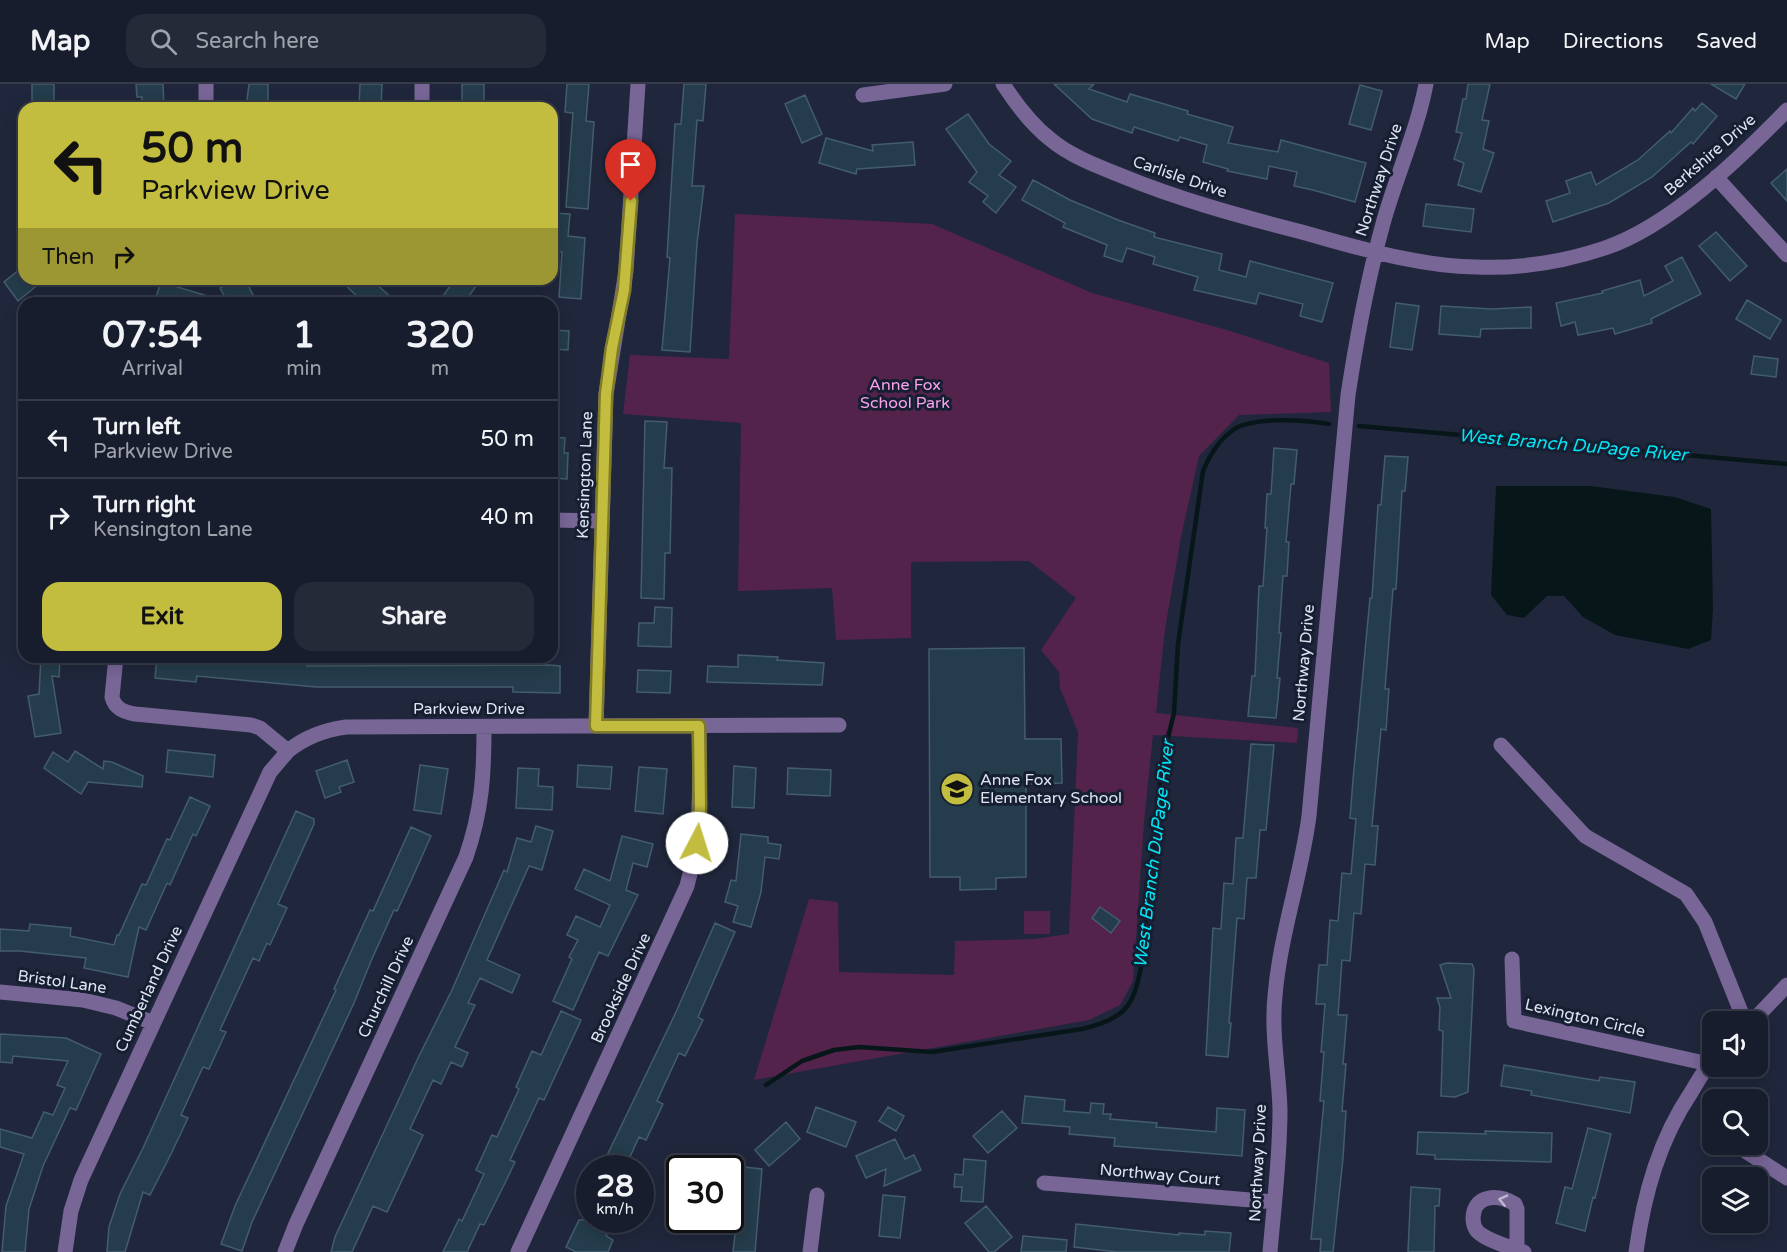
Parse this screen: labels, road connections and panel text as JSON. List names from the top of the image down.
{
  "streets": {
    "street": [
      "Berkshire Drive",
      "Carlisle Drive",
      "Northway Drive",
      "Kensington Lane",
      "Parkview Drive",
      "Bristol Lane",
      "Churchill Drive",
      "Brookside Drive",
      "Cumberland Drive",
      "Lexington Circle",
      "Northway Court"
    ]
  },
  "crossings": [
    ["Berkshire Drive", "Carlisle Drive"],
    ["Berkshire Drive", "Northway Drive"],
    ["Carlisle Drive", "Northway Drive"],
    ["Northway Drive", "Northway Court"],
    ["Kensington Lane", "Parkview Drive"],
    ["Parkview Drive", "Churchill Drive"],
    ["Parkview Drive", "Brookside Drive"],
    ["Parkview Drive", "Cumberland Drive"],
    ["Bristol Lane", "Cumberland Drive"]
  ],
  "water": ["West Branch DuPage River"],
  "parks": ["Anne Fox School Park"],
  "places": {
    "school or university": ["Anne Fox Elementary School"]
  },
  "page": {
    "header": "Map",
    "search": "Search here",
    "nav": ["Map", "Directions", "Saved"],
    "turn": ["50 m", "Parkview Drive"],
    "then": "Then",
    "eta": [
      "07:54",
      "Arrival",
      "1",
      "min",
      "320",
      "m"
    ],
    "list": [
      {
        "name": "Turn left",
        "note": "Parkview Drive",
        "value": "50 m"
      },
      {
        "name": "Turn right",
        "note": "Kensington Lane",
        "value": "40 m"
      }
    ],
    "buttons": ["Exit", "Share"],
    "speed": "28 km/h",
    "limit": "30"
  }
}
